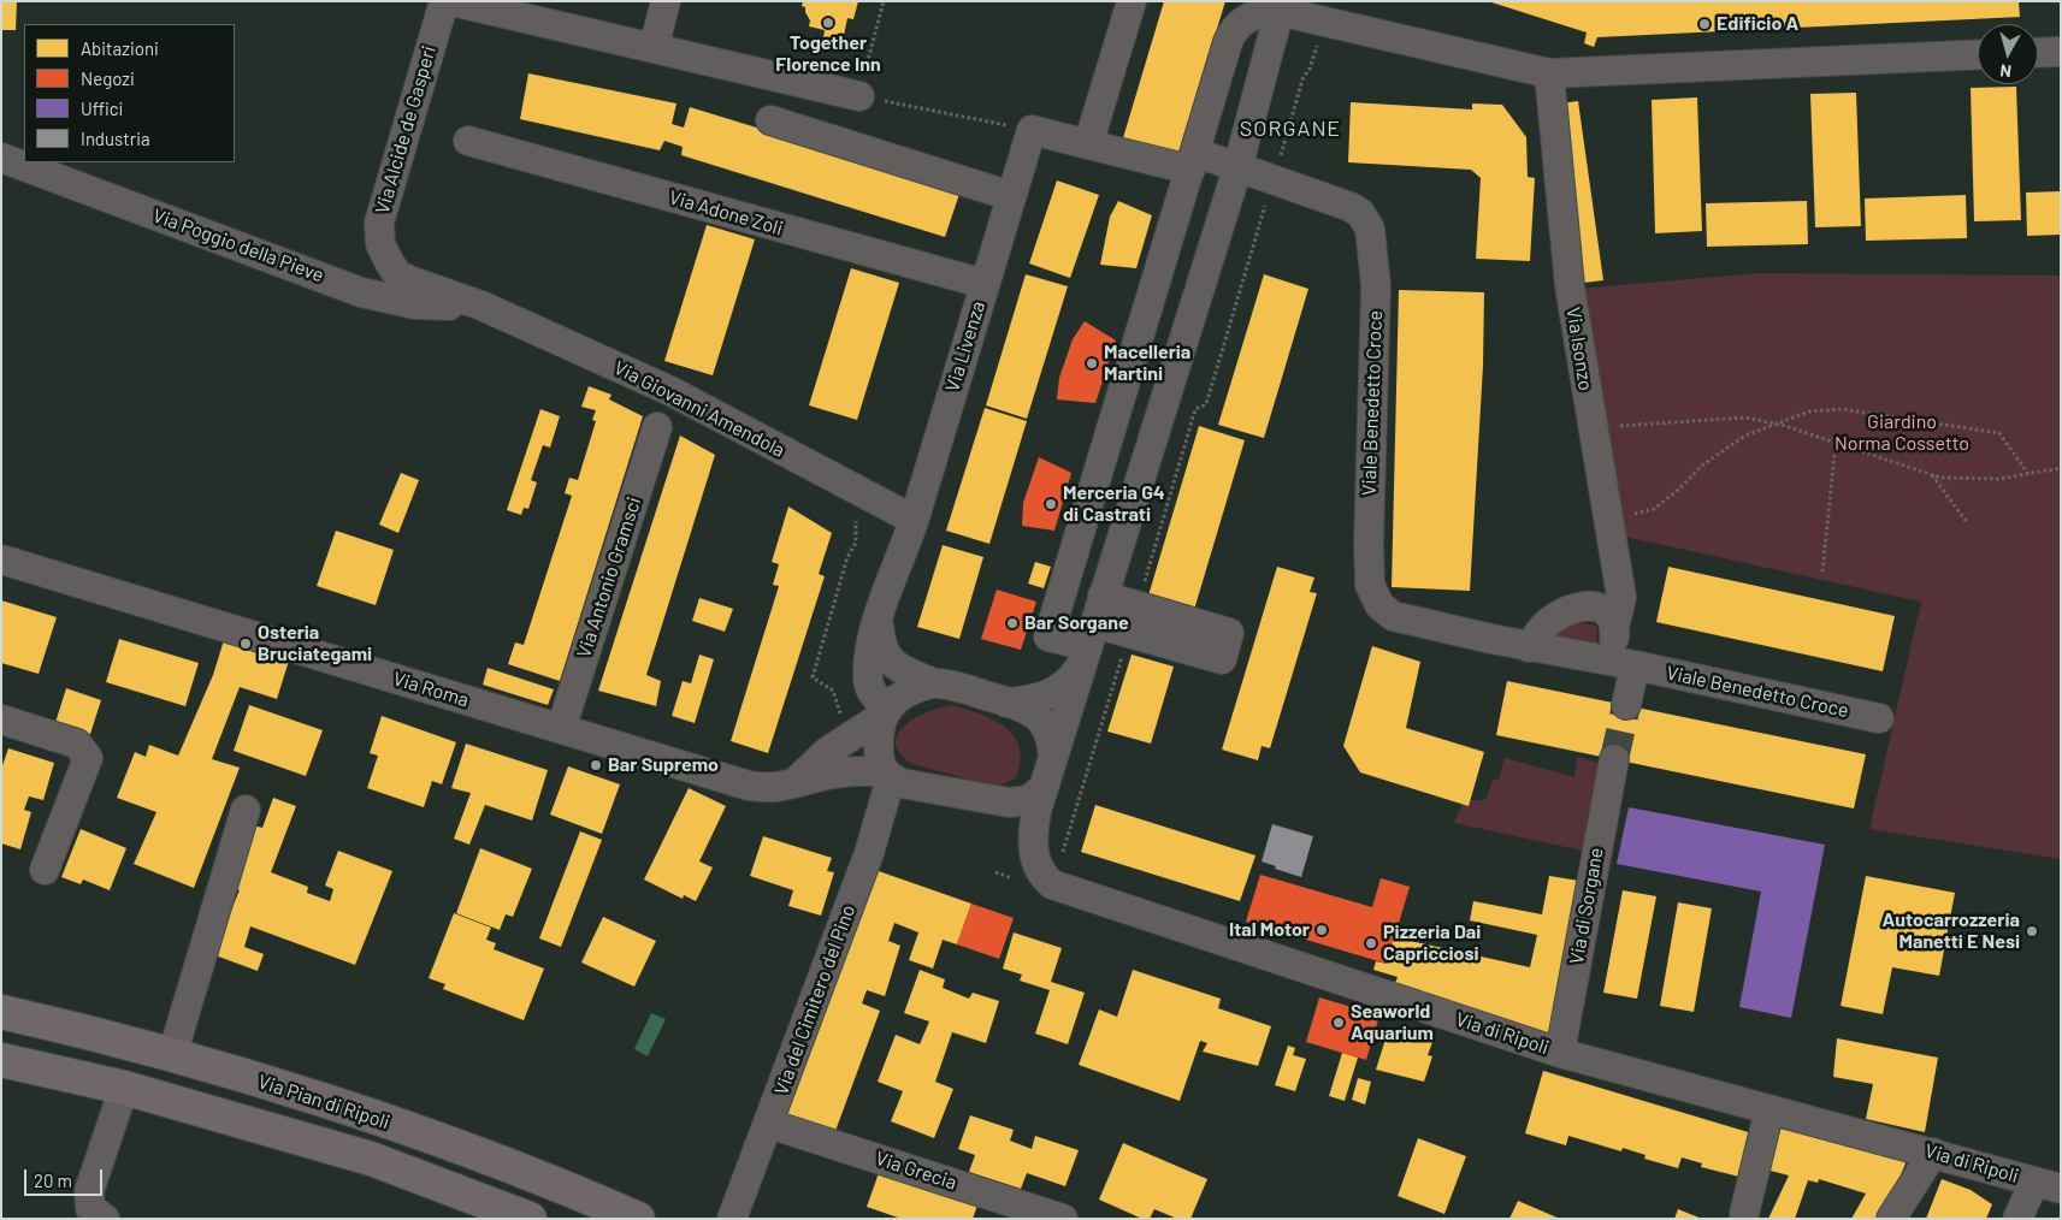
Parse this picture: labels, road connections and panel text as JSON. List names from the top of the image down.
{
  "streets": {
    "main road": ["Via Pian di Ripoli"],
    "street": [
      "Via Alcide de Gasperi",
      "Via Adone Zoli",
      "Via Poggio della Pieve",
      "Via Livenza",
      "Via Isonzo",
      "Viale Benedetto Croce",
      "Via Giovanni Amendola",
      "Via Antonio Gramsci",
      "Via Roma",
      "Via di Sorgane",
      "Via del Cimitero del Pino",
      "Via di Ripoli",
      "Via Grecia"
    ]
  },
  "crossings": [
    ["Via Alcide de Gasperi", "Via Poggio della Pieve"],
    ["Via Alcide de Gasperi", "Via Giovanni Amendola"],
    ["Via Adone Zoli", "Via Livenza"],
    ["Via Poggio della Pieve", "Via Giovanni Amendola"],
    ["Via Livenza", "Via Giovanni Amendola"],
    ["Via Livenza", "Via Roma"],
    ["Via Livenza", "Via del Cimitero del Pino"],
    ["Via Livenza", "Via di Ripoli"],
    ["Via Antonio Gramsci", "Via Roma"],
    ["Via Roma", "Via del Cimitero del Pino"],
    ["Via Roma", "Via di Ripoli"],
    ["Via di Sorgane", "Via di Ripoli"],
    ["Via del Cimitero del Pino", "Via di Ripoli"],
    ["Via del Cimitero del Pino", "Via Grecia"]
  ],
  "districts": ["SORGANE"],
  "parks": ["Giardino Norma Cossetto"],
  "places": [
    "Together Florence Inn",
    "Edificio A",
    "Macelleria Martini",
    "Merceria G4 di Castrati",
    "Bar Sorgane",
    "Osteria Bruciategami",
    "Bar Supremo",
    "Ital Motor",
    "Autocarrozzeria Manetti E Nesi",
    "Pizzeria Dai Capricciosi",
    "Seaworld Aquarium"
  ],
  "legend": [
    "Abitazioni",
    "Negozi",
    "Uffici",
    "Industria"
  ],
  "scale_bar": "20 m",
  "north": "bottom"
}
